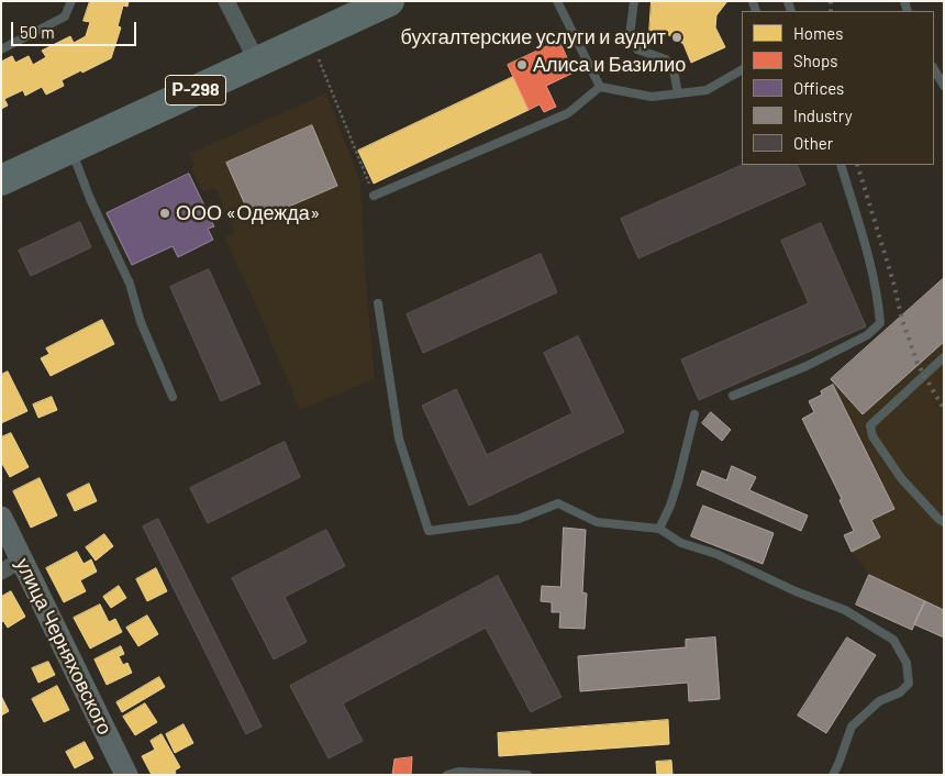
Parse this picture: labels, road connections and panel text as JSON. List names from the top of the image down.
{
  "streets": {
    "highway": ["Р-298"],
    "street": ["улица Черняховского"]
  },
  "places": ["бухгалтерские услуги и аудит", "Алиса и Базилио", "ООО «Одежда»"],
  "legend": [
    "Homes",
    "Shops",
    "Offices",
    "Industry",
    "Other"
  ],
  "scale_bar": "50 m"
}
